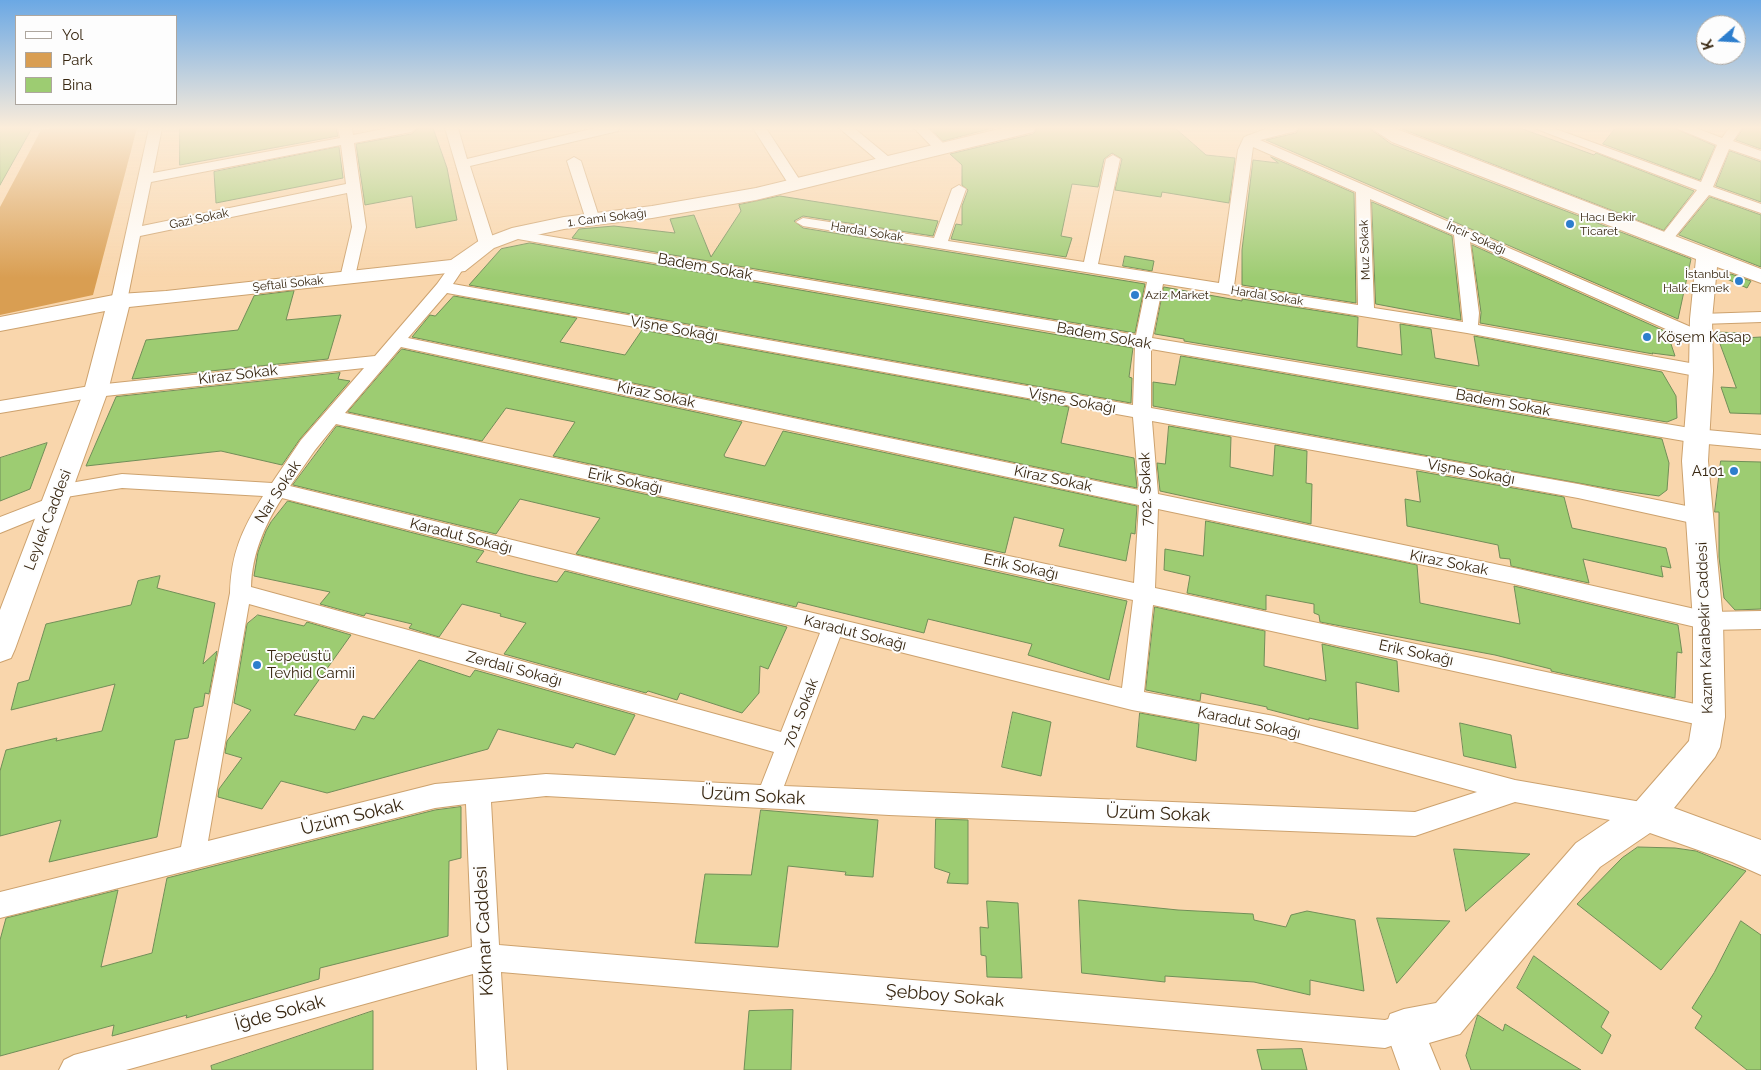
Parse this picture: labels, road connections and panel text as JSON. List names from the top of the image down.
{
  "streets": {
    "street": [
      "1. Cami Sokağı",
      "Gazi Sokak",
      "Hardal Sokak",
      "İncir Sokağı",
      "Muz Sokak",
      "Badem Sokak",
      "Şeftali Sokak",
      "Vişne Sokağı",
      "Kiraz Sokak",
      "Erik Sokağı",
      "702. Sokak",
      "Nar Sokak",
      "Leylek Caddesi",
      "Karadut Sokağı",
      "Kazım Karabekir Caddesi",
      "Zerdali Sokağı",
      "701. Sokak",
      "Üzüm Sokak",
      "Köknar Caddesi",
      "Şebboy Sokak",
      "İğde Sokak"
    ]
  },
  "crossings": [
    ["1. Cami Sokağı", "Badem Sokak"],
    ["1. Cami Sokağı", "Şeftali Sokak"],
    ["1. Cami Sokağı", "Nar Sokak"],
    ["Hardal Sokak", "Muz Sokak"],
    ["Hardal Sokak", "702. Sokak"],
    ["Hardal Sokak", "Kazım Karabekir Caddesi"],
    ["İncir Sokağı", "Muz Sokak"],
    ["İncir Sokağı", "Kazım Karabekir Caddesi"],
    ["Badem Sokak", "702. Sokak"],
    ["Badem Sokak", "Kazım Karabekir Caddesi"],
    ["Şeftali Sokak", "Nar Sokak"],
    ["Şeftali Sokak", "Leylek Caddesi"],
    ["Vişne Sokağı", "702. Sokak"],
    ["Vişne Sokağı", "Nar Sokak"],
    ["Vişne Sokağı", "Kazım Karabekir Caddesi"],
    ["Kiraz Sokak", "702. Sokak"],
    ["Kiraz Sokak", "Nar Sokak"],
    ["Kiraz Sokak", "Leylek Caddesi"],
    ["Kiraz Sokak", "Kazım Karabekir Caddesi"],
    ["Erik Sokağı", "702. Sokak"],
    ["Erik Sokağı", "Nar Sokak"],
    ["Erik Sokağı", "Kazım Karabekir Caddesi"],
    ["702. Sokak", "Karadut Sokağı"],
    ["Nar Sokak", "Karadut Sokağı"],
    ["Nar Sokak", "Zerdali Sokağı"],
    ["Nar Sokak", "Üzüm Sokak"],
    ["Leylek Caddesi", "Karadut Sokağı"],
    ["Karadut Sokağı", "Kazım Karabekir Caddesi"],
    ["Karadut Sokağı", "701. Sokak"],
    ["Karadut Sokağı", "Üzüm Sokak"],
    ["Kazım Karabekir Caddesi", "Şebboy Sokak"],
    ["Zerdali Sokağı", "701. Sokak"],
    ["701. Sokak", "Üzüm Sokak"],
    ["Üzüm Sokak", "Köknar Caddesi"],
    ["Köknar Caddesi", "Şebboy Sokak"],
    ["Köknar Caddesi", "İğde Sokak"],
    ["Şebboy Sokak", "İğde Sokak"]
  ],
  "places": [
    "Hacı Bekir Ticaret",
    "İstanbul Halk Ekmek",
    "Aziz Market",
    "Köşem Kasap",
    "A101",
    "Tepeüstü Tevhid Camii"
  ],
  "legend": ["Yol", "Park", "Bina"],
  "north": "left"
}
